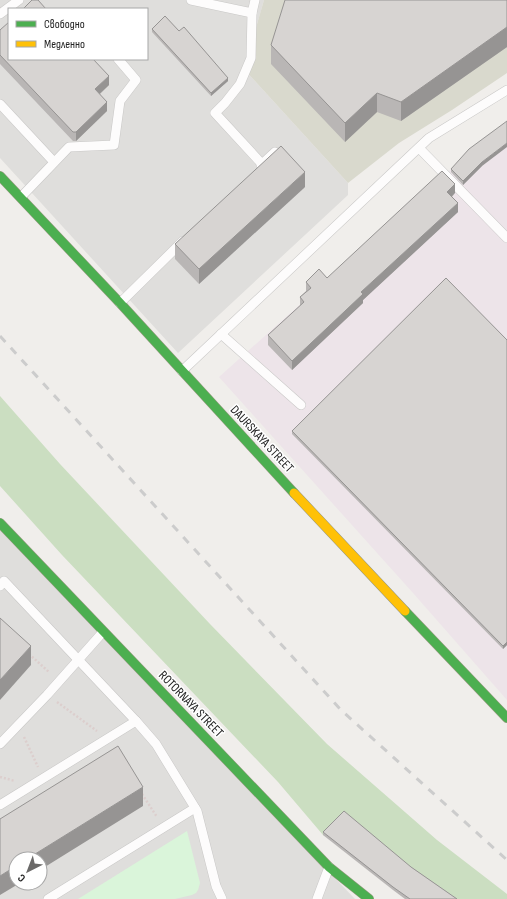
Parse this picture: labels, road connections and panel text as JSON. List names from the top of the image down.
{
  "streets": {
    "street": ["DAURSKAYA STREET", "ROTORNAYA STREET"]
  },
  "legend": ["Свободно", "Медленно"],
  "north": "bottom left"
}
